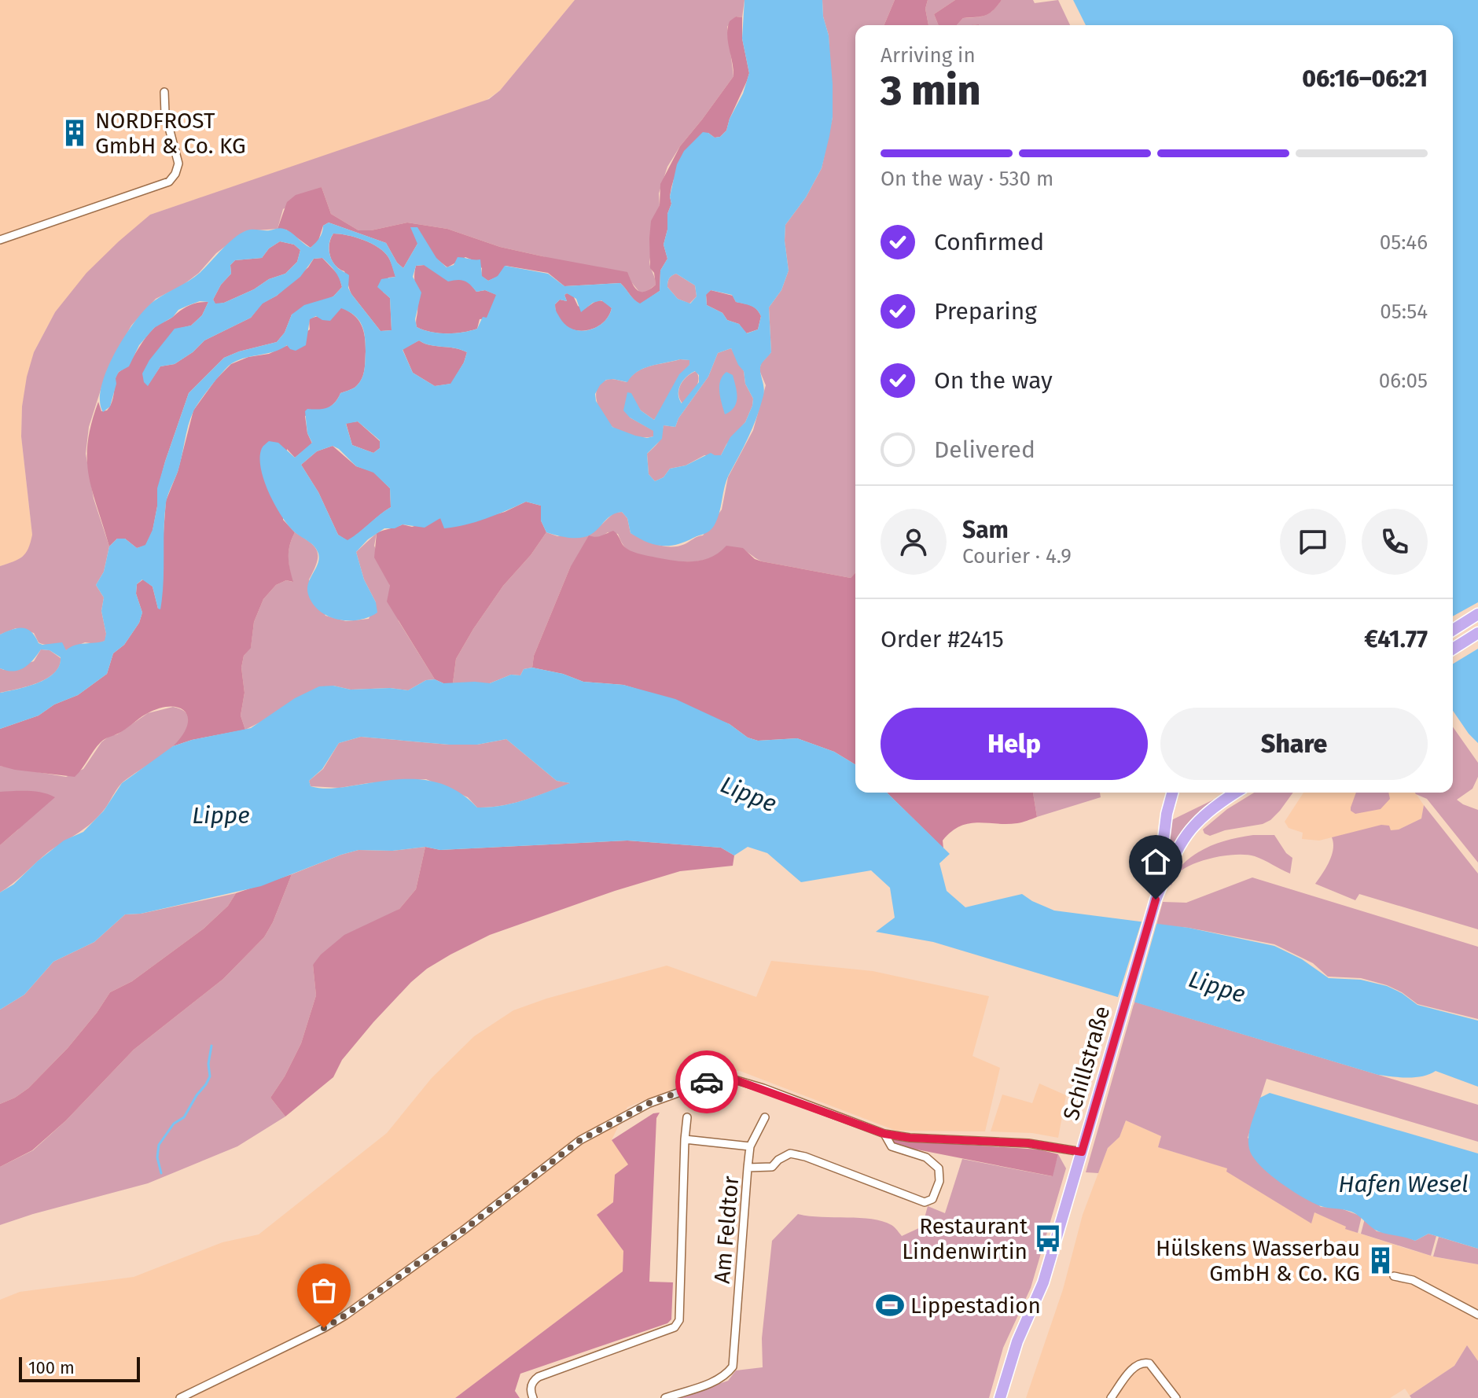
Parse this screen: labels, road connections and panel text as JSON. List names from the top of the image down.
{
  "streets": {
    "main road": ["Schillstraße"],
    "street": ["Am Feldtor"]
  },
  "water": ["Lippe", "Hafen Wesel"],
  "places": {
    "building": ["NORDFROST GmbH & Co. KG", "Hülskens Wasserbau GmbH & Co. KG"],
    "bus stop": ["Restaurant Lindenwirtin"],
    "sports": ["Lippestadion"]
  },
  "scale_bar": "100 m",
  "page": {
    "heading": ["3 min", "Arriving in", "06:16–06:21"],
    "panel": [
      "Sam",
      "Courier · 4.9",
      "Order #2415",
      "€41.77"
    ],
    "bar": "On the way · 530 m",
    "list": [
      ["Confirmed", "05:46"],
      ["Preparing", "05:54"],
      ["On the way", "06:05"],
      "Delivered"
    ],
    "buttons": ["Help", "Share"],
    "scale": "100 m"
  }
}
